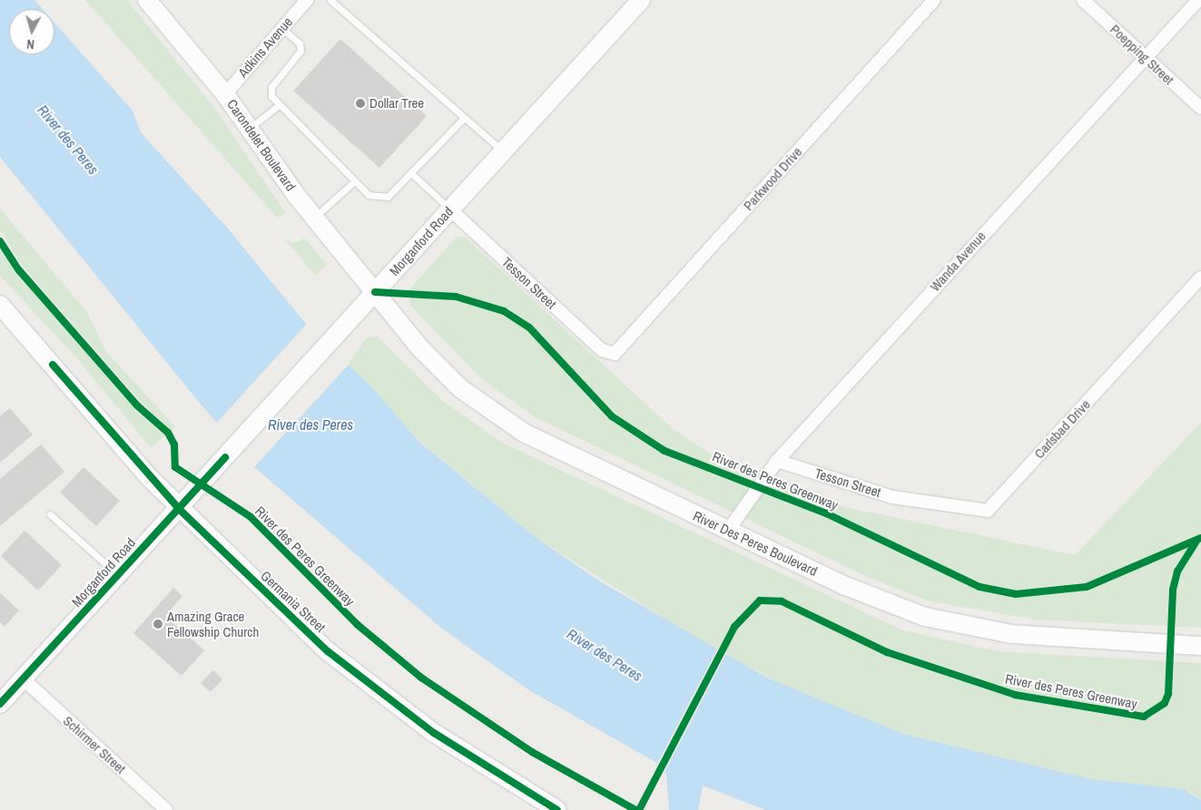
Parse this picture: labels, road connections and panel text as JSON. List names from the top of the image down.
{
  "streets": {
    "main road": [
      "Carondelet Boulevard",
      "Morganford Road",
      "River Des Peres Boulevard",
      "Germania Street"
    ],
    "street": [
      "Adkins Avenue",
      "Poepping Street",
      "Parkwood Drive",
      "Wanda Avenue",
      "Tesson Street",
      "Carlsbad Drive",
      "Schirmer Street"
    ],
    "cycle path": ["River des Peres Greenway"]
  },
  "crossings": [
    ["Adkins Avenue", "Carondelet Boulevard"],
    ["Poepping Street", "Wanda Avenue"],
    ["Carondelet Boulevard", "Morganford Road"],
    ["Carondelet Boulevard", "River Des Peres Boulevard"],
    ["Parkwood Drive", "Tesson Street"],
    ["Morganford Road", "Tesson Street"],
    ["Morganford Road", "River Des Peres Boulevard"],
    ["Morganford Road", "Germania Street"],
    ["Morganford Road", "Schirmer Street"],
    ["Wanda Avenue", "Tesson Street"],
    ["Wanda Avenue", "River Des Peres Boulevard"],
    ["Tesson Street", "Carlsbad Drive"]
  ],
  "water": ["River des Peres"],
  "places": ["Dollar Tree", "Amazing Grace Fellowship Church"],
  "north": "bottom"
}
